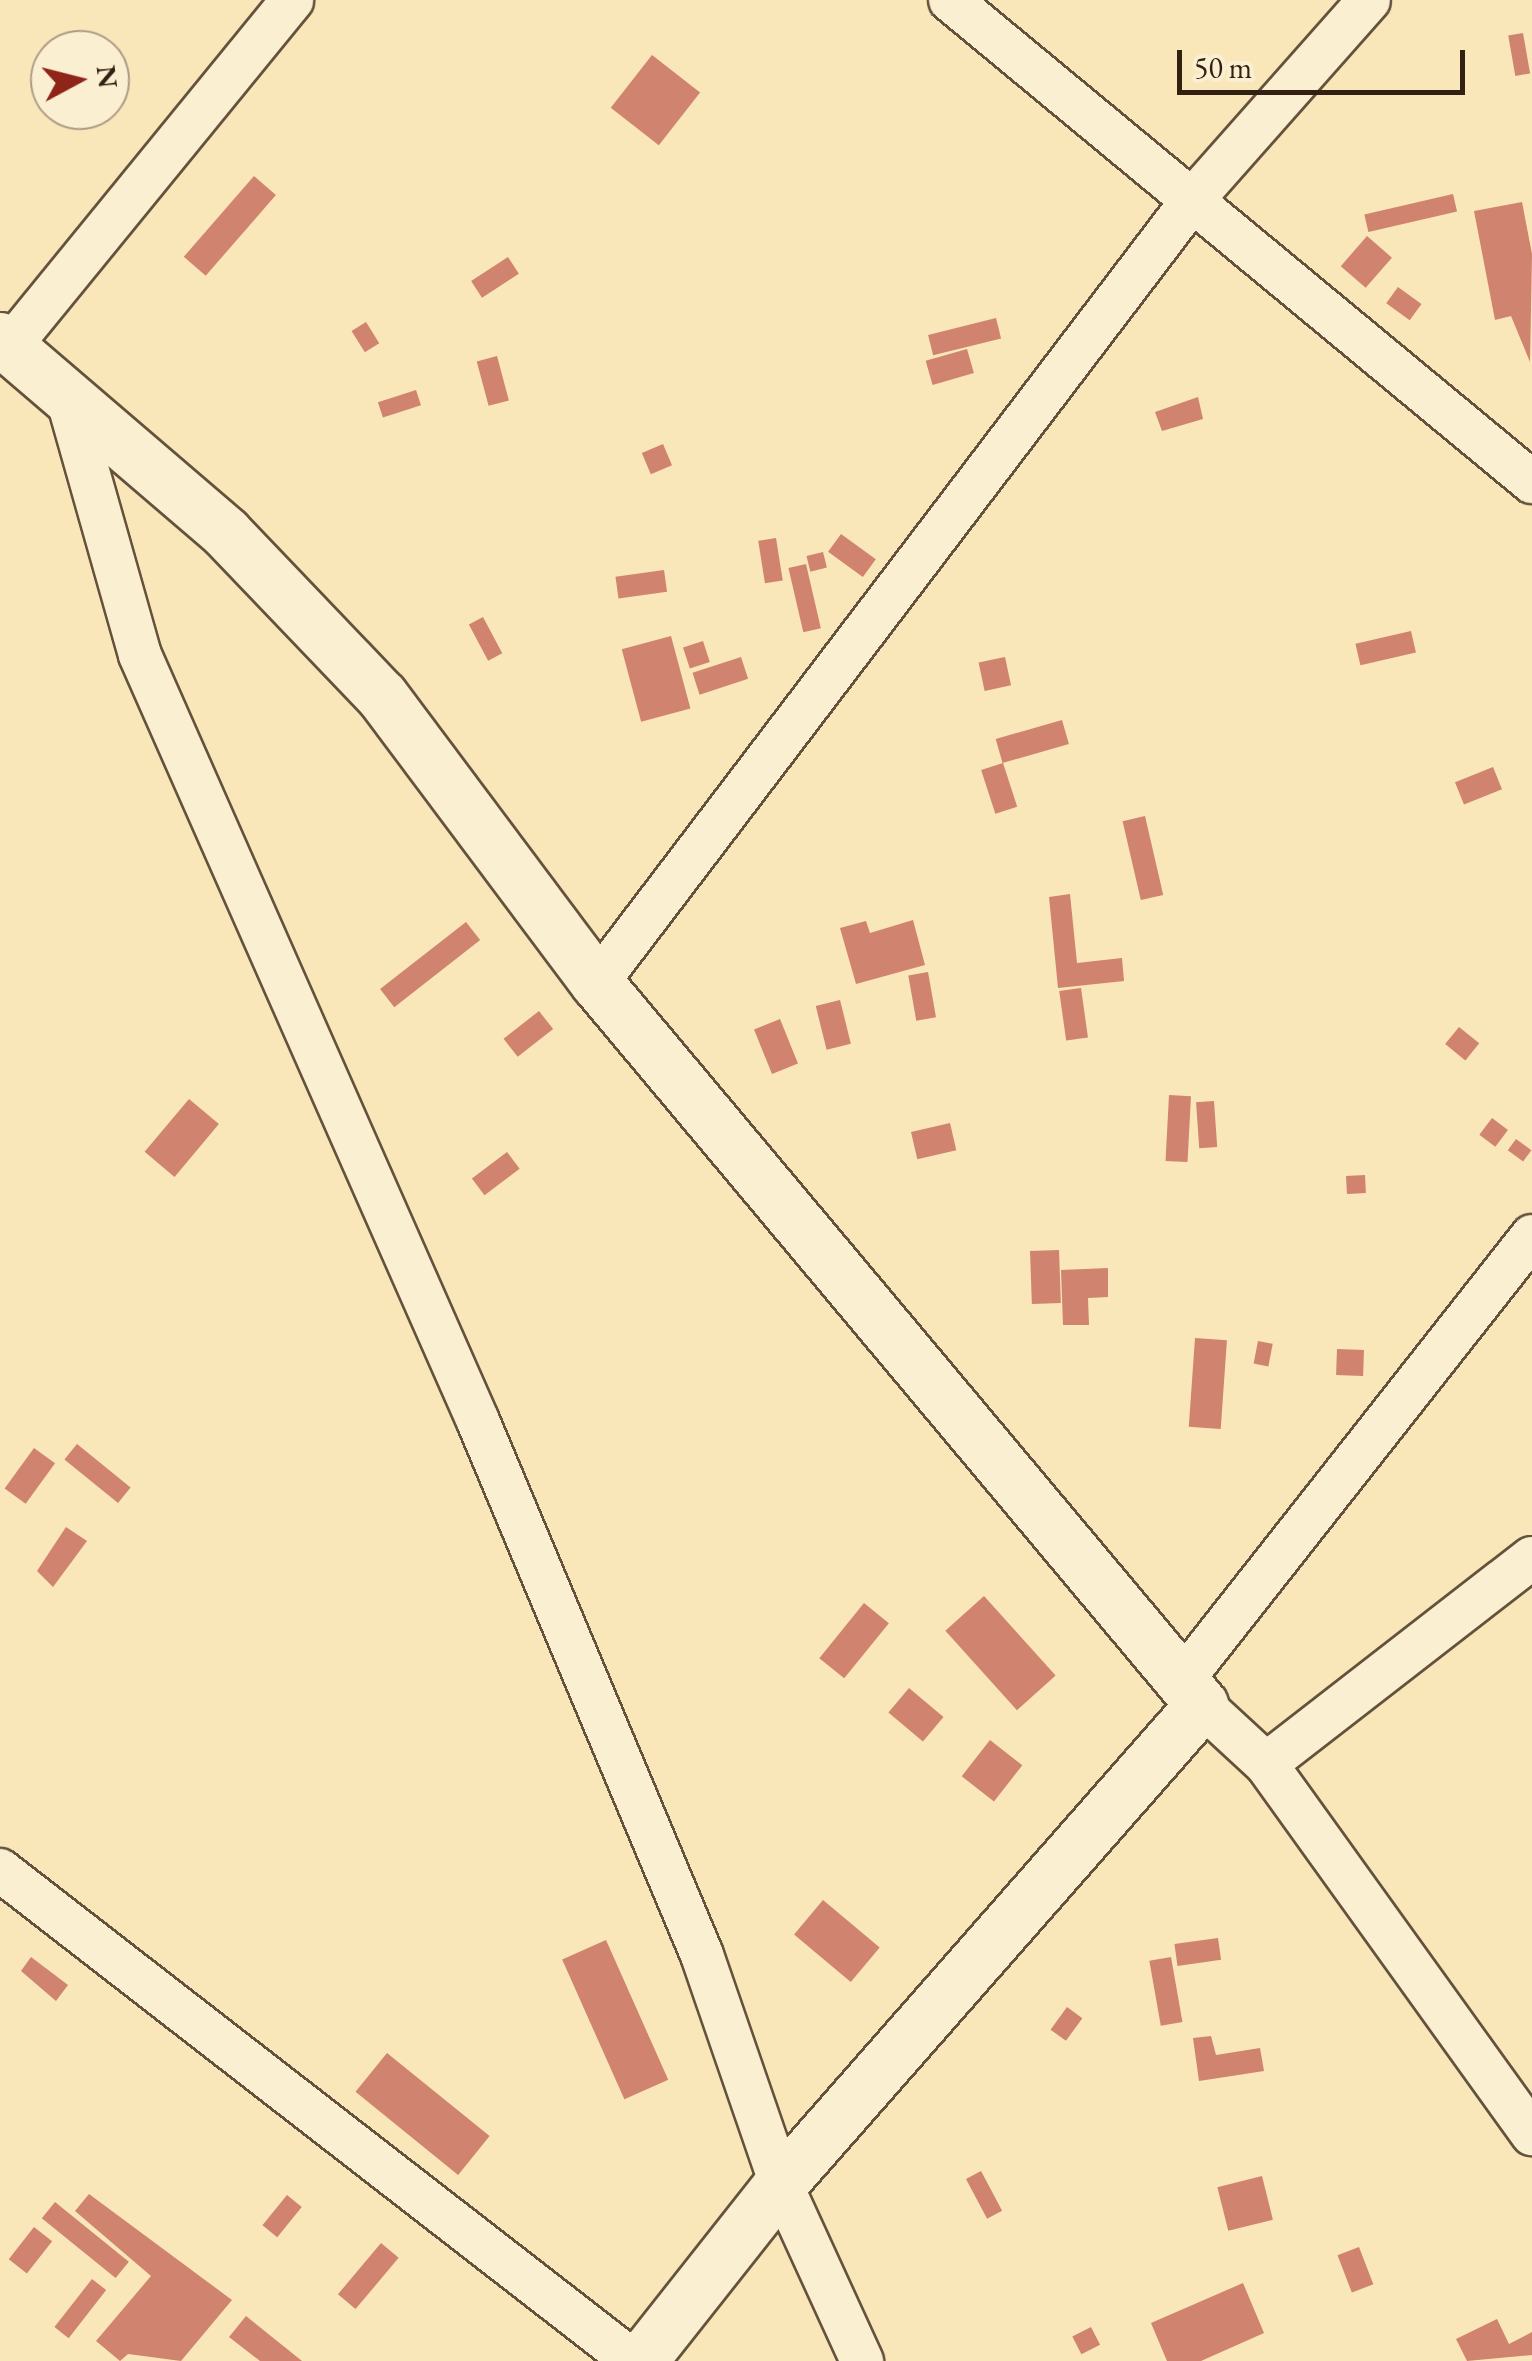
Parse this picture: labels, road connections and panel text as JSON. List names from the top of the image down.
{
  "scale_bar": "50 m",
  "north": "right"
}
